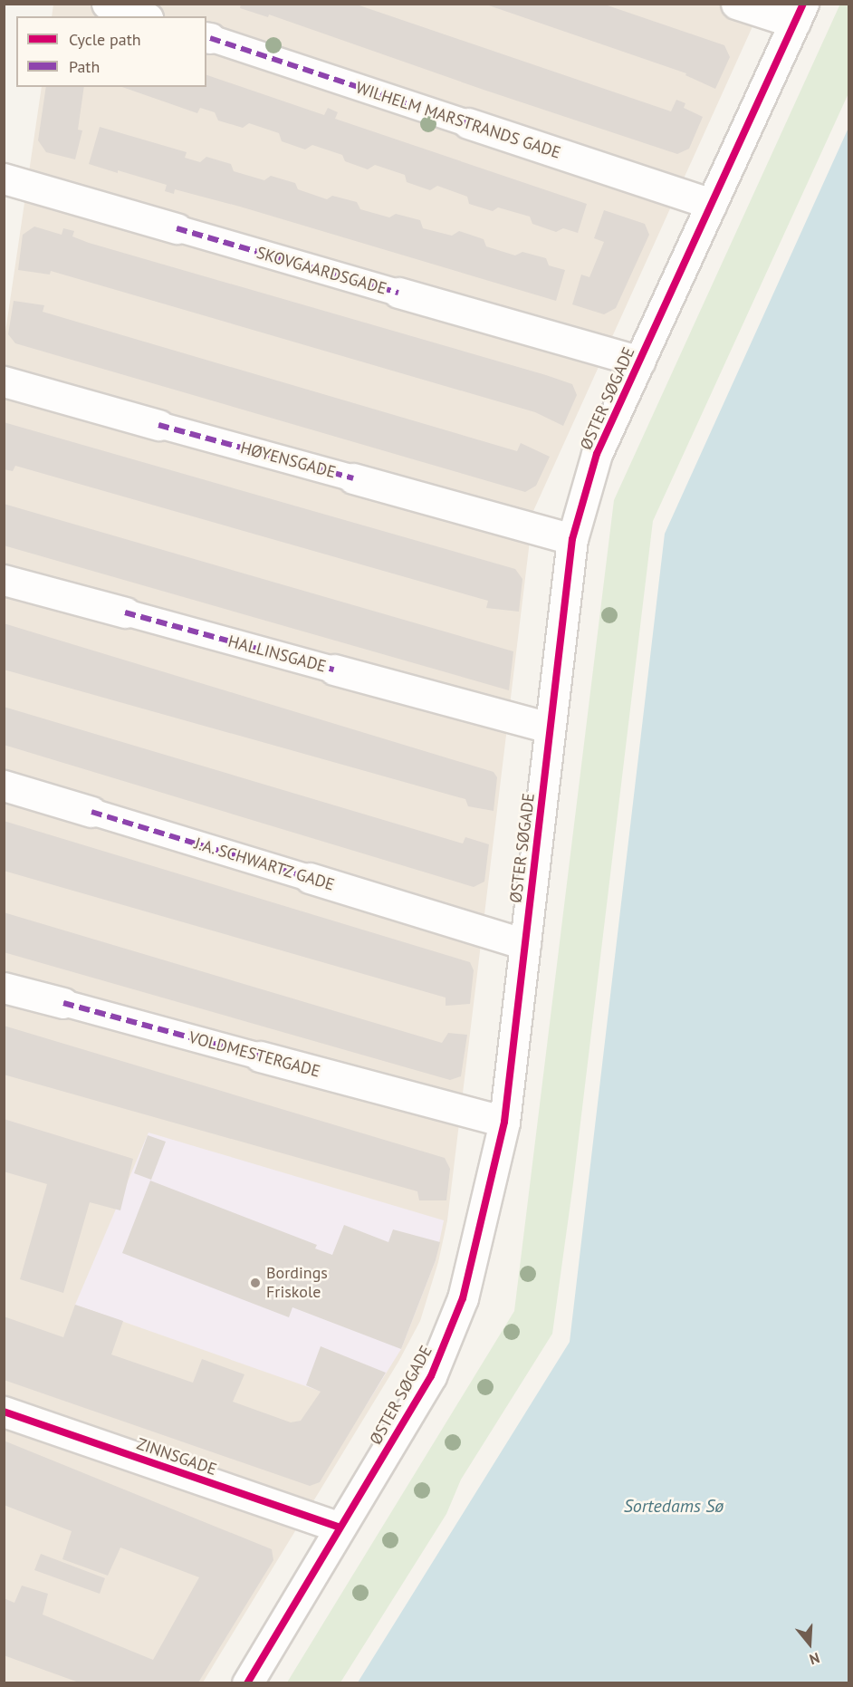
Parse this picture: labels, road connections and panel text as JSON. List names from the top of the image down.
{
  "streets": {
    "street": [
      "WILHELM MARSTRANDS GADE",
      "SKOVGAARDSGADE",
      "ØSTER SØGADE",
      "HØYENSGADE",
      "HALLINSGADE",
      "J.A. SCHWARTZ GADE",
      "VOLDMESTERGADE",
      "ZINNSGADE"
    ]
  },
  "crossings": [
    ["WILHELM MARSTRANDS GADE", "ØSTER SØGADE"],
    ["SKOVGAARDSGADE", "ØSTER SØGADE"],
    ["ØSTER SØGADE", "HØYENSGADE"],
    ["ØSTER SØGADE", "HALLINSGADE"],
    ["ØSTER SØGADE", "J.A. SCHWARTZ GADE"],
    ["ØSTER SØGADE", "VOLDMESTERGADE"],
    ["ØSTER SØGADE", "ZINNSGADE"]
  ],
  "water": ["Sortedams Sø"],
  "places": ["Bordings Friskole"],
  "legend": ["Cycle path", "Path"],
  "north": "bottom"
}
